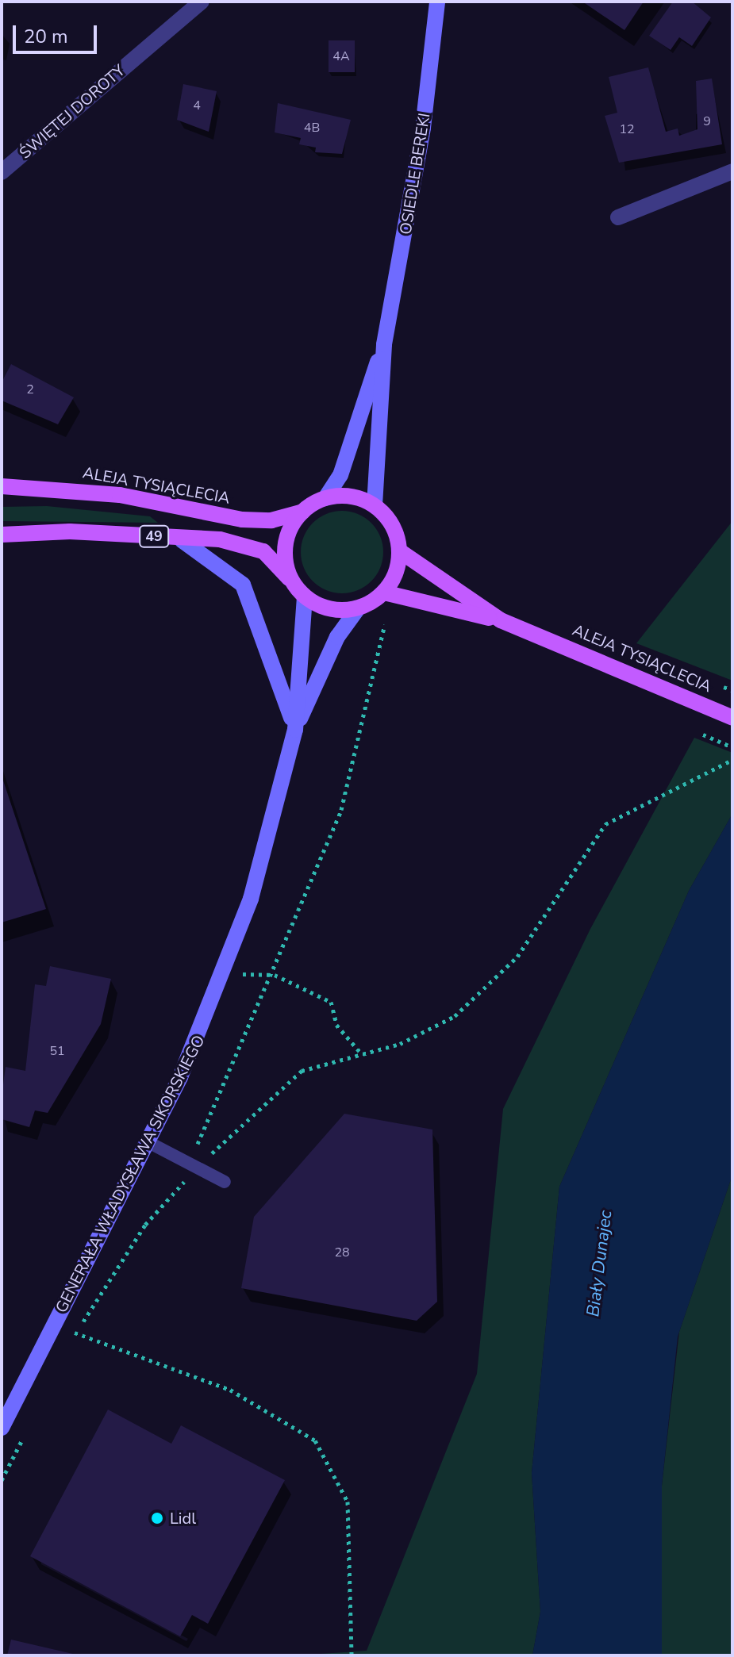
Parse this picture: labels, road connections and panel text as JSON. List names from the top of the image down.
{
  "streets": {
    "main road": ["ALEJA TYSIĄCLECIA", "49"],
    "street": ["ŚWIĘTEJ DOROTY", "OSIEDLE BEREKI", "GENERAŁA WŁADYSŁAWA SIKORSKIEGO"]
  },
  "crossings": [
    ["ALEJA TYSIĄCLECIA", "49"],
    ["ALEJA TYSIĄCLECIA", "GENERAŁA WŁADYSŁAWA SIKORSKIEGO"],
    ["49", "GENERAŁA WŁADYSŁAWA SIKORSKIEGO"]
  ],
  "water": ["Biały Dunajec"],
  "places": ["Lidl"],
  "house_numbers": [
    "4A",
    "4",
    "9",
    "4B",
    "12",
    "2",
    "51",
    "28"
  ],
  "scale_bar": "20 m"
}
